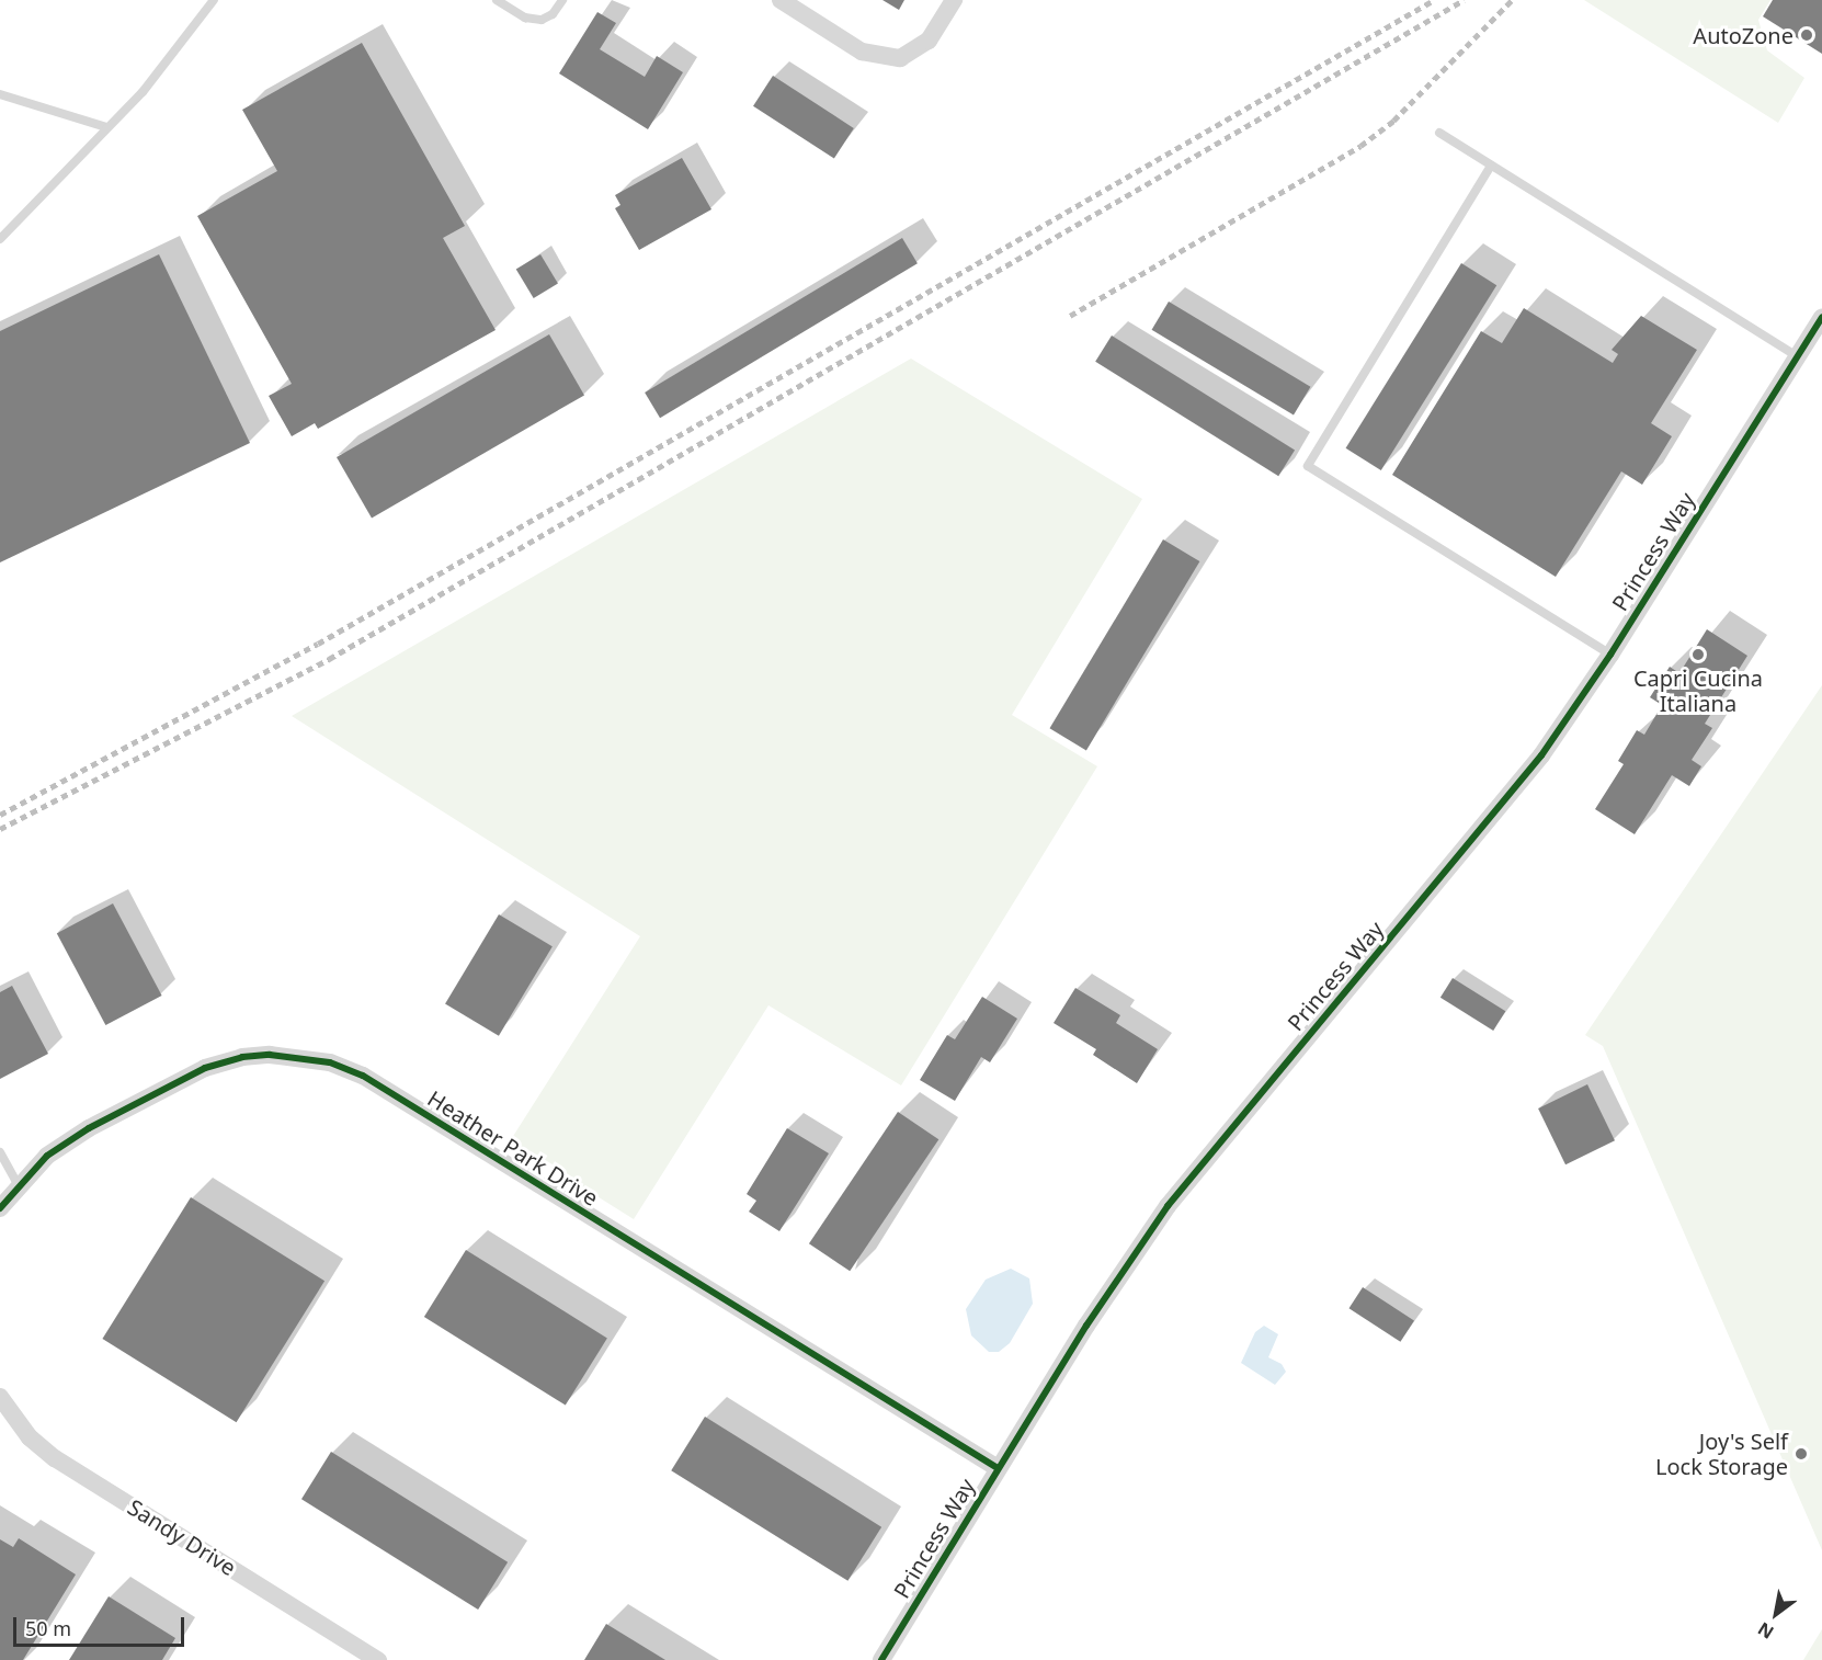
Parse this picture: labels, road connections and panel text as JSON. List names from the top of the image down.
{
  "streets": {
    "street": ["Princess Way", "Heather Park Drive", "Sandy Drive"]
  },
  "crossings": [
    ["Princess Way", "Heather Park Drive"]
  ],
  "places": ["AutoZone", "Capri Cucina Italiana", "Joy's Self Lock Storage"],
  "scale_bar": "50 m",
  "north": "bottom left"
}
